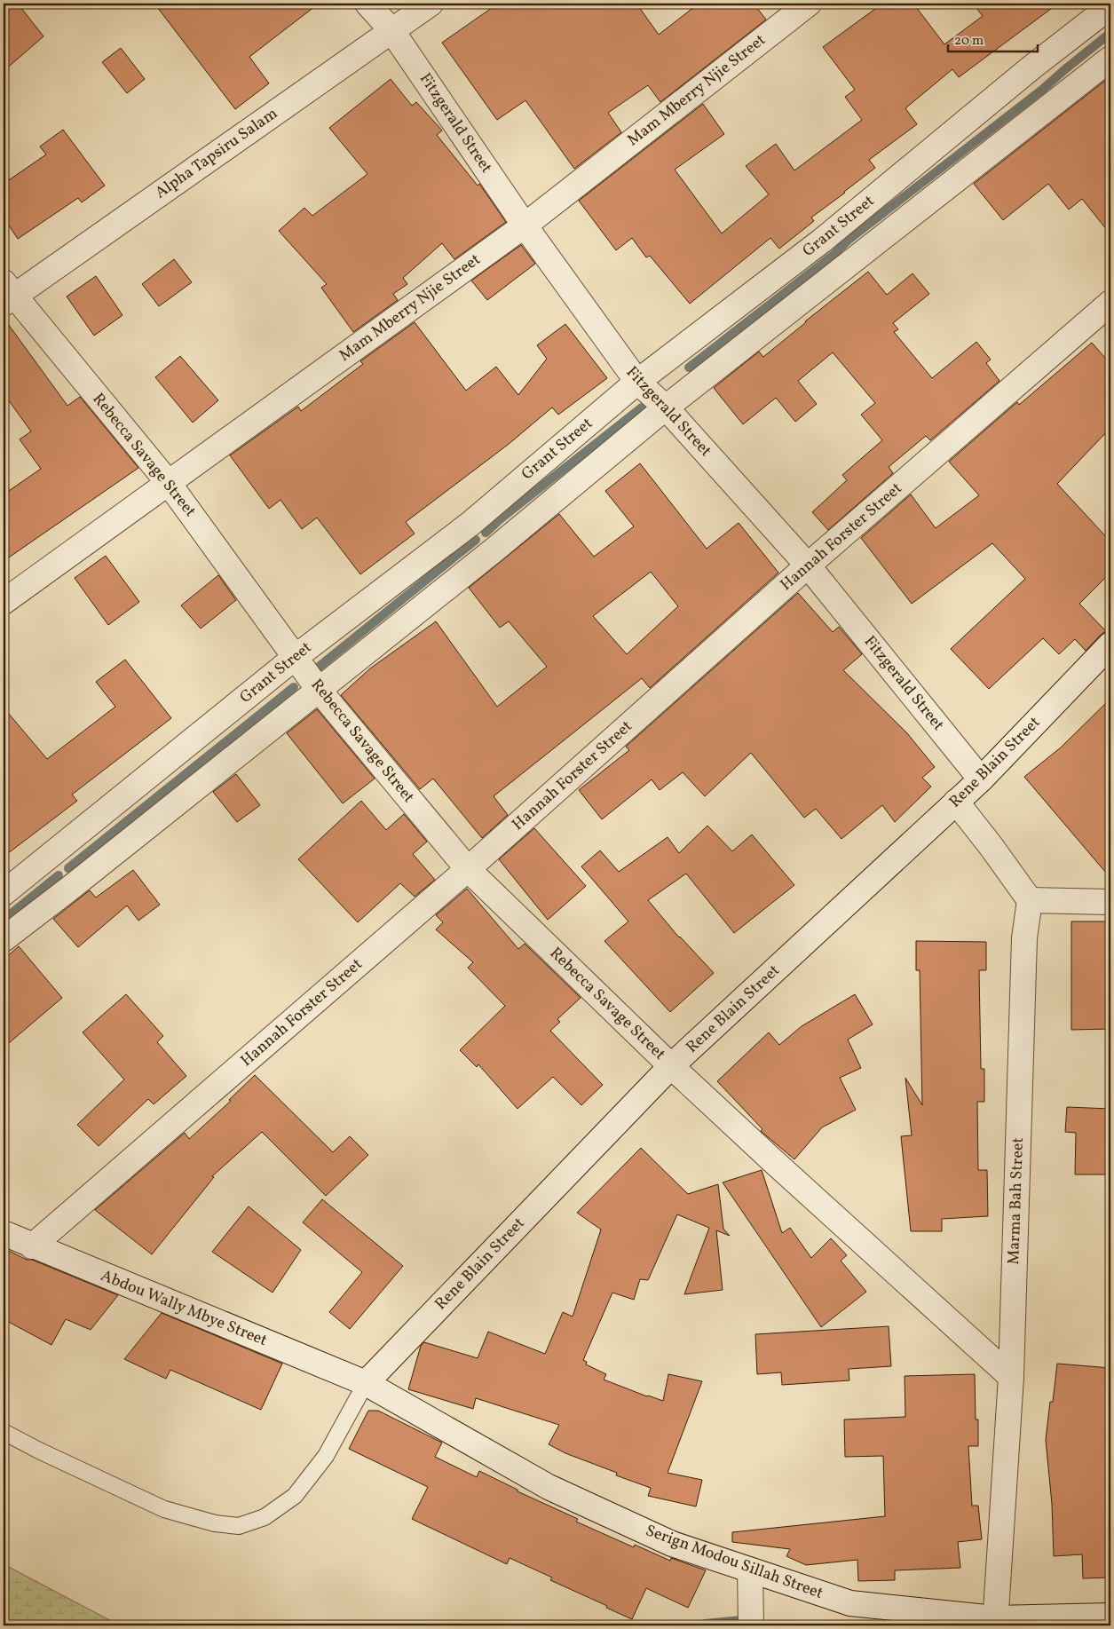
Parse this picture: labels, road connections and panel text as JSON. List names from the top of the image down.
{
  "streets": {
    "street": [
      "Mam Mberry Njie Street",
      "Fitzgerald Street",
      "Alpha Tapsiru Salam",
      "Grant Street",
      "Rebecca Savage Street",
      "Hannah Forster Street",
      "Rene Blain Street",
      "Marma Bah Street",
      "Abdou Wally Mbye Street",
      "Serign Modou Sillah Street"
    ]
  },
  "crossings": [
    ["Mam Mberry Njie Street", "Fitzgerald Street"],
    ["Mam Mberry Njie Street", "Rebecca Savage Street"],
    ["Fitzgerald Street", "Alpha Tapsiru Salam"],
    ["Fitzgerald Street", "Grant Street"],
    ["Fitzgerald Street", "Hannah Forster Street"],
    ["Fitzgerald Street", "Rene Blain Street"],
    ["Alpha Tapsiru Salam", "Rebecca Savage Street"],
    ["Grant Street", "Rebecca Savage Street"],
    ["Rebecca Savage Street", "Hannah Forster Street"],
    ["Rebecca Savage Street", "Rene Blain Street"],
    ["Rebecca Savage Street", "Marma Bah Street"],
    ["Hannah Forster Street", "Abdou Wally Mbye Street"],
    ["Rene Blain Street", "Abdou Wally Mbye Street"],
    ["Rene Blain Street", "Serign Modou Sillah Street"],
    ["Marma Bah Street", "Serign Modou Sillah Street"],
    ["Abdou Wally Mbye Street", "Serign Modou Sillah Street"]
  ],
  "scale_bar": "20 m"
}
